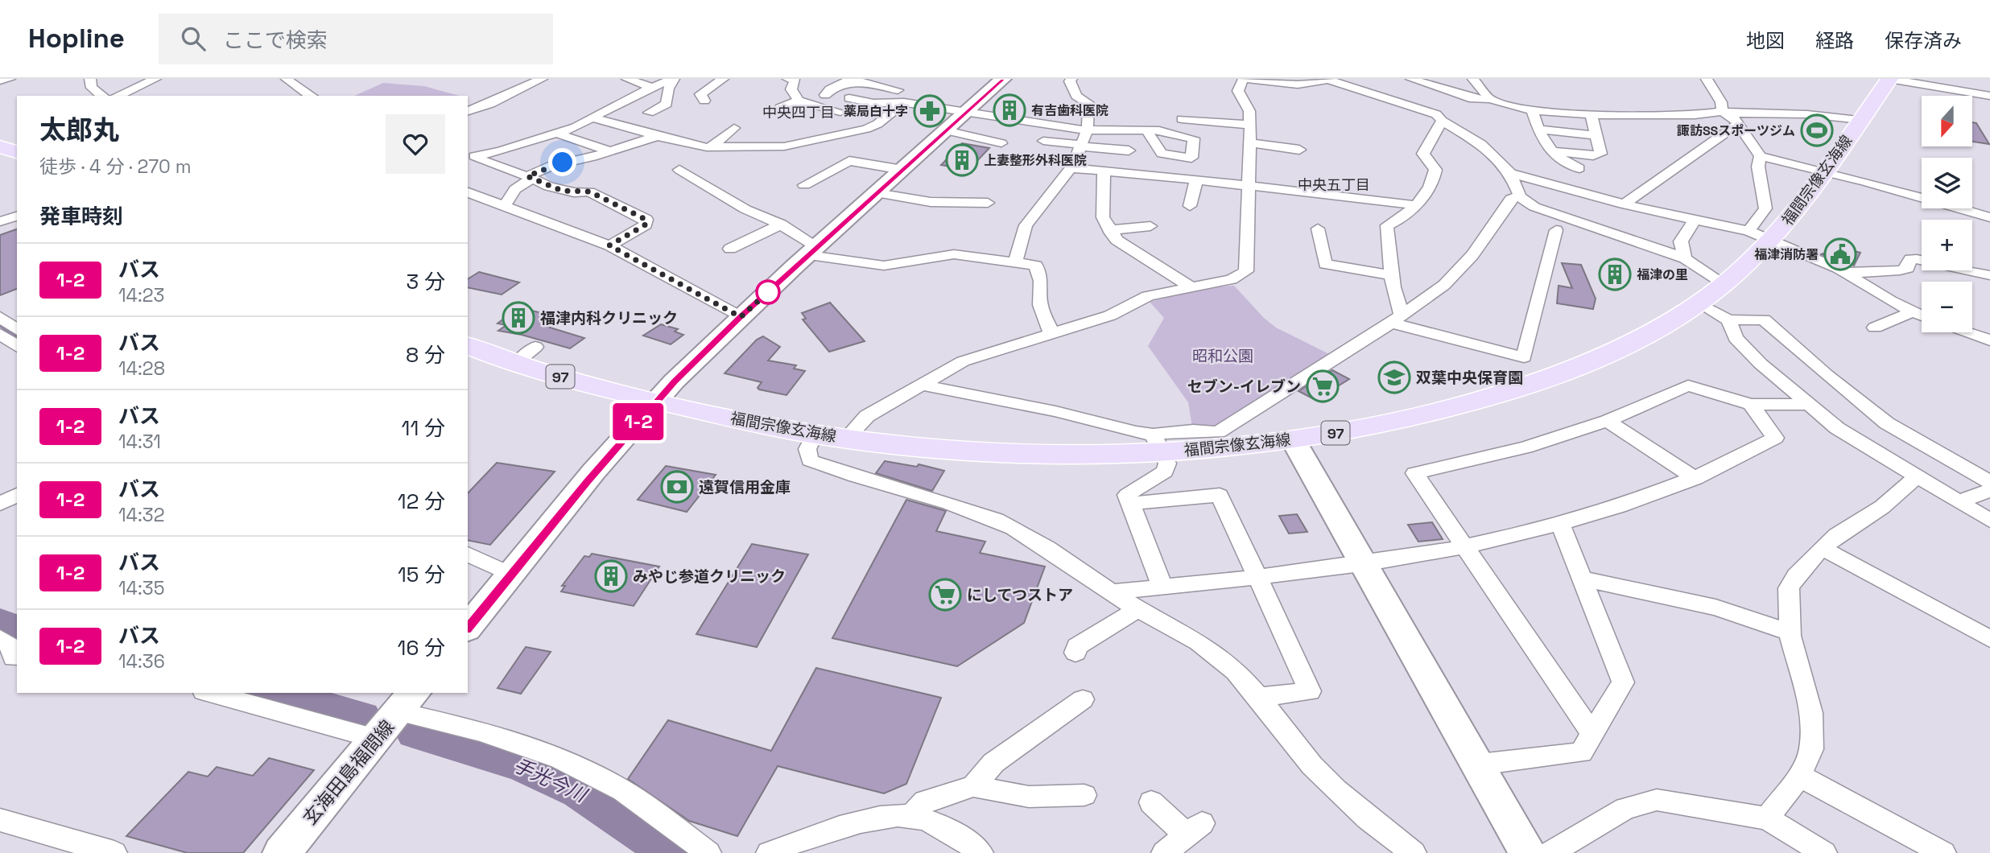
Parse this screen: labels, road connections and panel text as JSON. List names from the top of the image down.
{
  "streets": {
    "main road": ["福間宗像玄海線", "97", "玄海田島福間線"]
  },
  "districts": ["中央四丁目", "中央五丁目"],
  "water": ["手光今川"],
  "parks": ["昭和公園"],
  "places": {
    "building": [
      "有吉歯科医院",
      "上妻整形外科医院",
      "福津の里",
      "福津内科クリニック",
      "みやじ参道クリニック"
    ],
    "pharmacy": ["薬局白十字"],
    "sports": ["諏訪SSスポーツジム"],
    "public building": ["福津消防署"],
    "school or university": ["双葉中央保育園"],
    "supermarket": ["セブン-イレブン", "にしてつストア"],
    "bank": ["遠賀信用金庫"]
  },
  "lines": ["bus line 1-2"],
  "north": "bottom",
  "page": {
    "header": "Hopline",
    "search": "ここで検索",
    "nav": ["地図", "経路", "保存済み"],
    "on_map": "1-2",
    "map_buttons": ["+", "−"],
    "heading": [
      ["太郎丸", "徒歩 · 4 分 · 270 m"],
      "発車時刻"
    ],
    "list": [
      {
        "mark": "1-2",
        "name": "バス",
        "note": "14:23",
        "value": "3 分"
      },
      {
        "mark": "1-2",
        "name": "バス",
        "note": "14:28",
        "value": "8 分"
      },
      {
        "mark": "1-2",
        "name": "バス",
        "note": "14:31",
        "value": "11 分"
      },
      {
        "mark": "1-2",
        "name": "バス",
        "note": "14:32",
        "value": "12 分"
      },
      {
        "mark": "1-2",
        "name": "バス",
        "note": "14:35",
        "value": "15 分"
      },
      {
        "mark": "1-2",
        "name": "バス",
        "note": "14:36",
        "value": "16 分"
      }
    ]
  }
}
